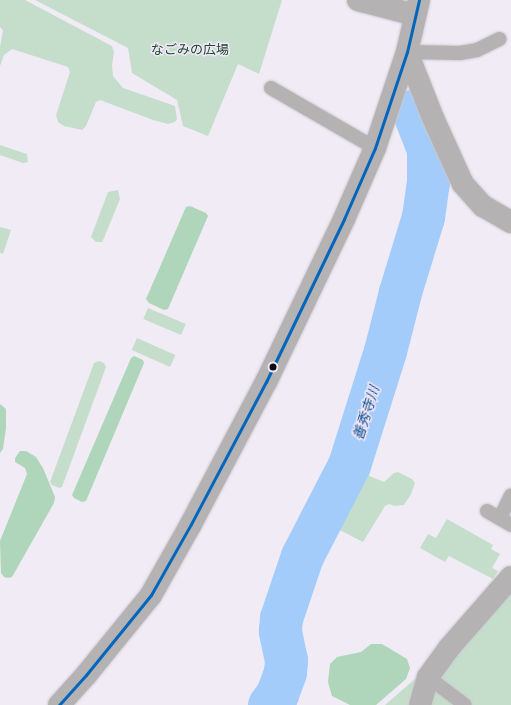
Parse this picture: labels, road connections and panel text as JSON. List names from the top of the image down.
{
  "water": ["善秀寺川"],
  "parks": ["なごみの広場"]
}
